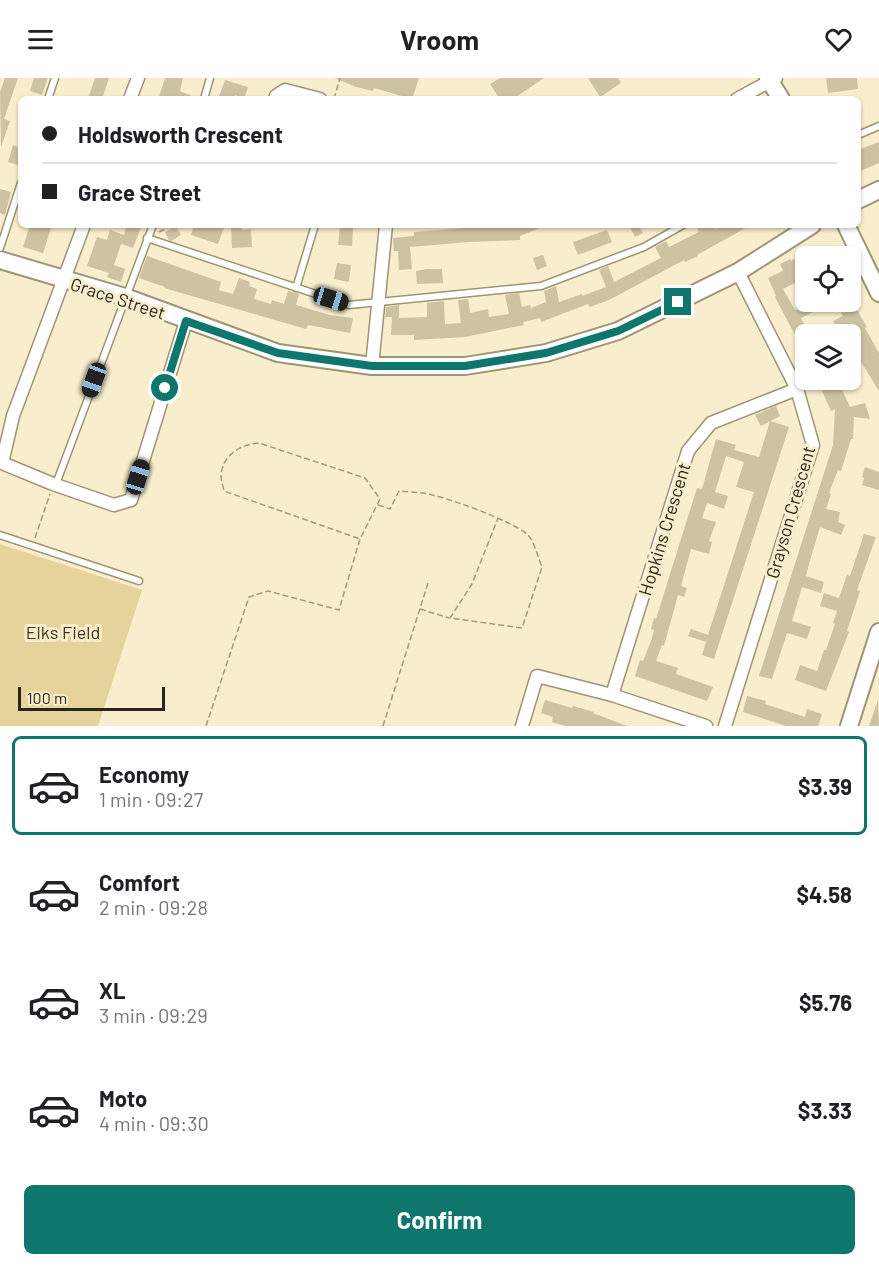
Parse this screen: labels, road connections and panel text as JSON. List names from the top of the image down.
{
  "streets": {
    "street": ["Grace Street", "Grayson Crescent", "Hopkins Crescent"]
  },
  "crossings": [
    ["Grace Street", "Grayson Crescent"]
  ],
  "parks": ["Elks Field"],
  "scale_bar": "100 m",
  "page": {
    "header": "Vroom",
    "banner": ["Holdsworth Crescent", "Grace Street"],
    "scale": "100 m",
    "list": [
      {
        "name": "Economy",
        "note": "1 min · 09:27",
        "value": "$3.39"
      },
      {
        "name": "Comfort",
        "note": "2 min · 09:28",
        "value": "$4.58"
      },
      {
        "name": "XL",
        "note": "3 min · 09:29",
        "value": "$5.76"
      },
      {
        "name": "Moto",
        "note": "4 min · 09:30",
        "value": "$3.33"
      }
    ],
    "buttons": "Confirm"
  }
}
